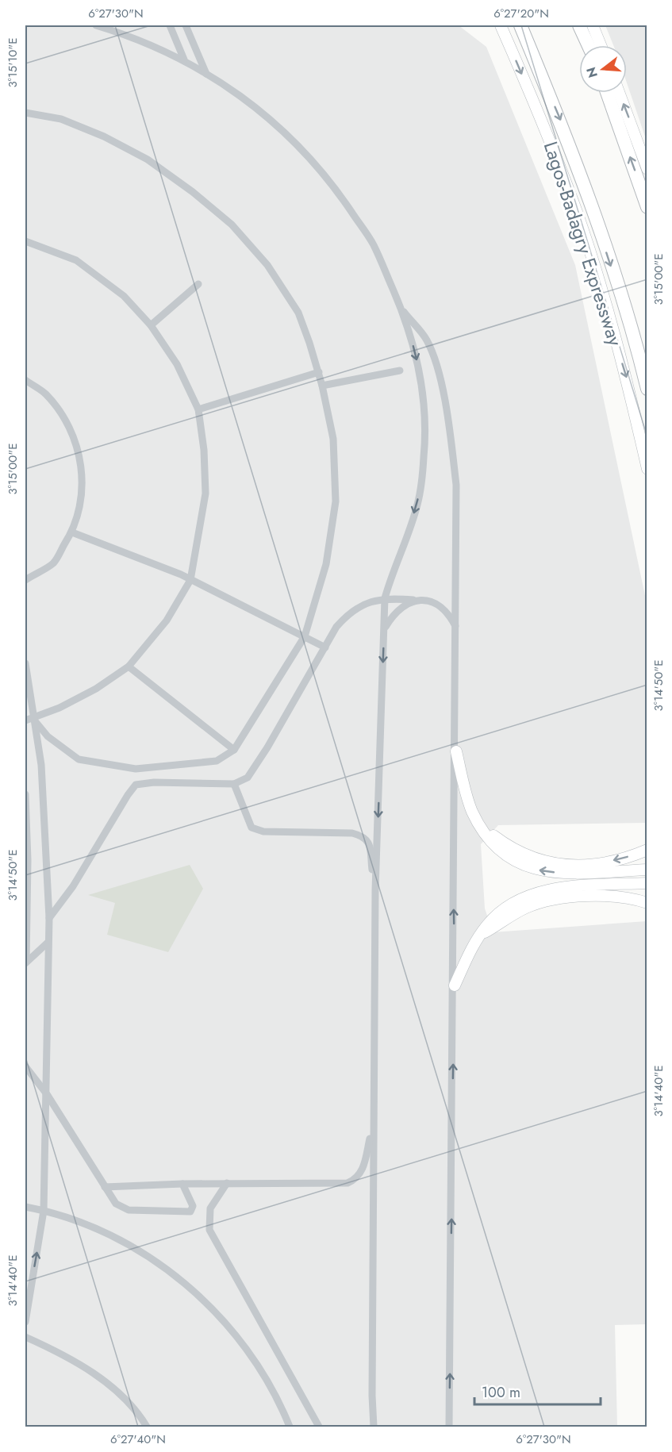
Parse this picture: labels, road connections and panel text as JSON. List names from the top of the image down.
{
  "streets": {
    "highway": ["Lagos-Badagry Expressway"]
  },
  "one_way": ["Lagos-Badagry Expressway"],
  "scale_bar": "100 m",
  "north": "left",
  "coordinates": [
    "6°27'30\"N",
    "6°27'20\"N",
    "3°15'10\"E",
    "3°15'00\"E",
    "3°14'50\"E",
    "3°14'40\"E",
    "6°27'40\"N"
  ]
}
